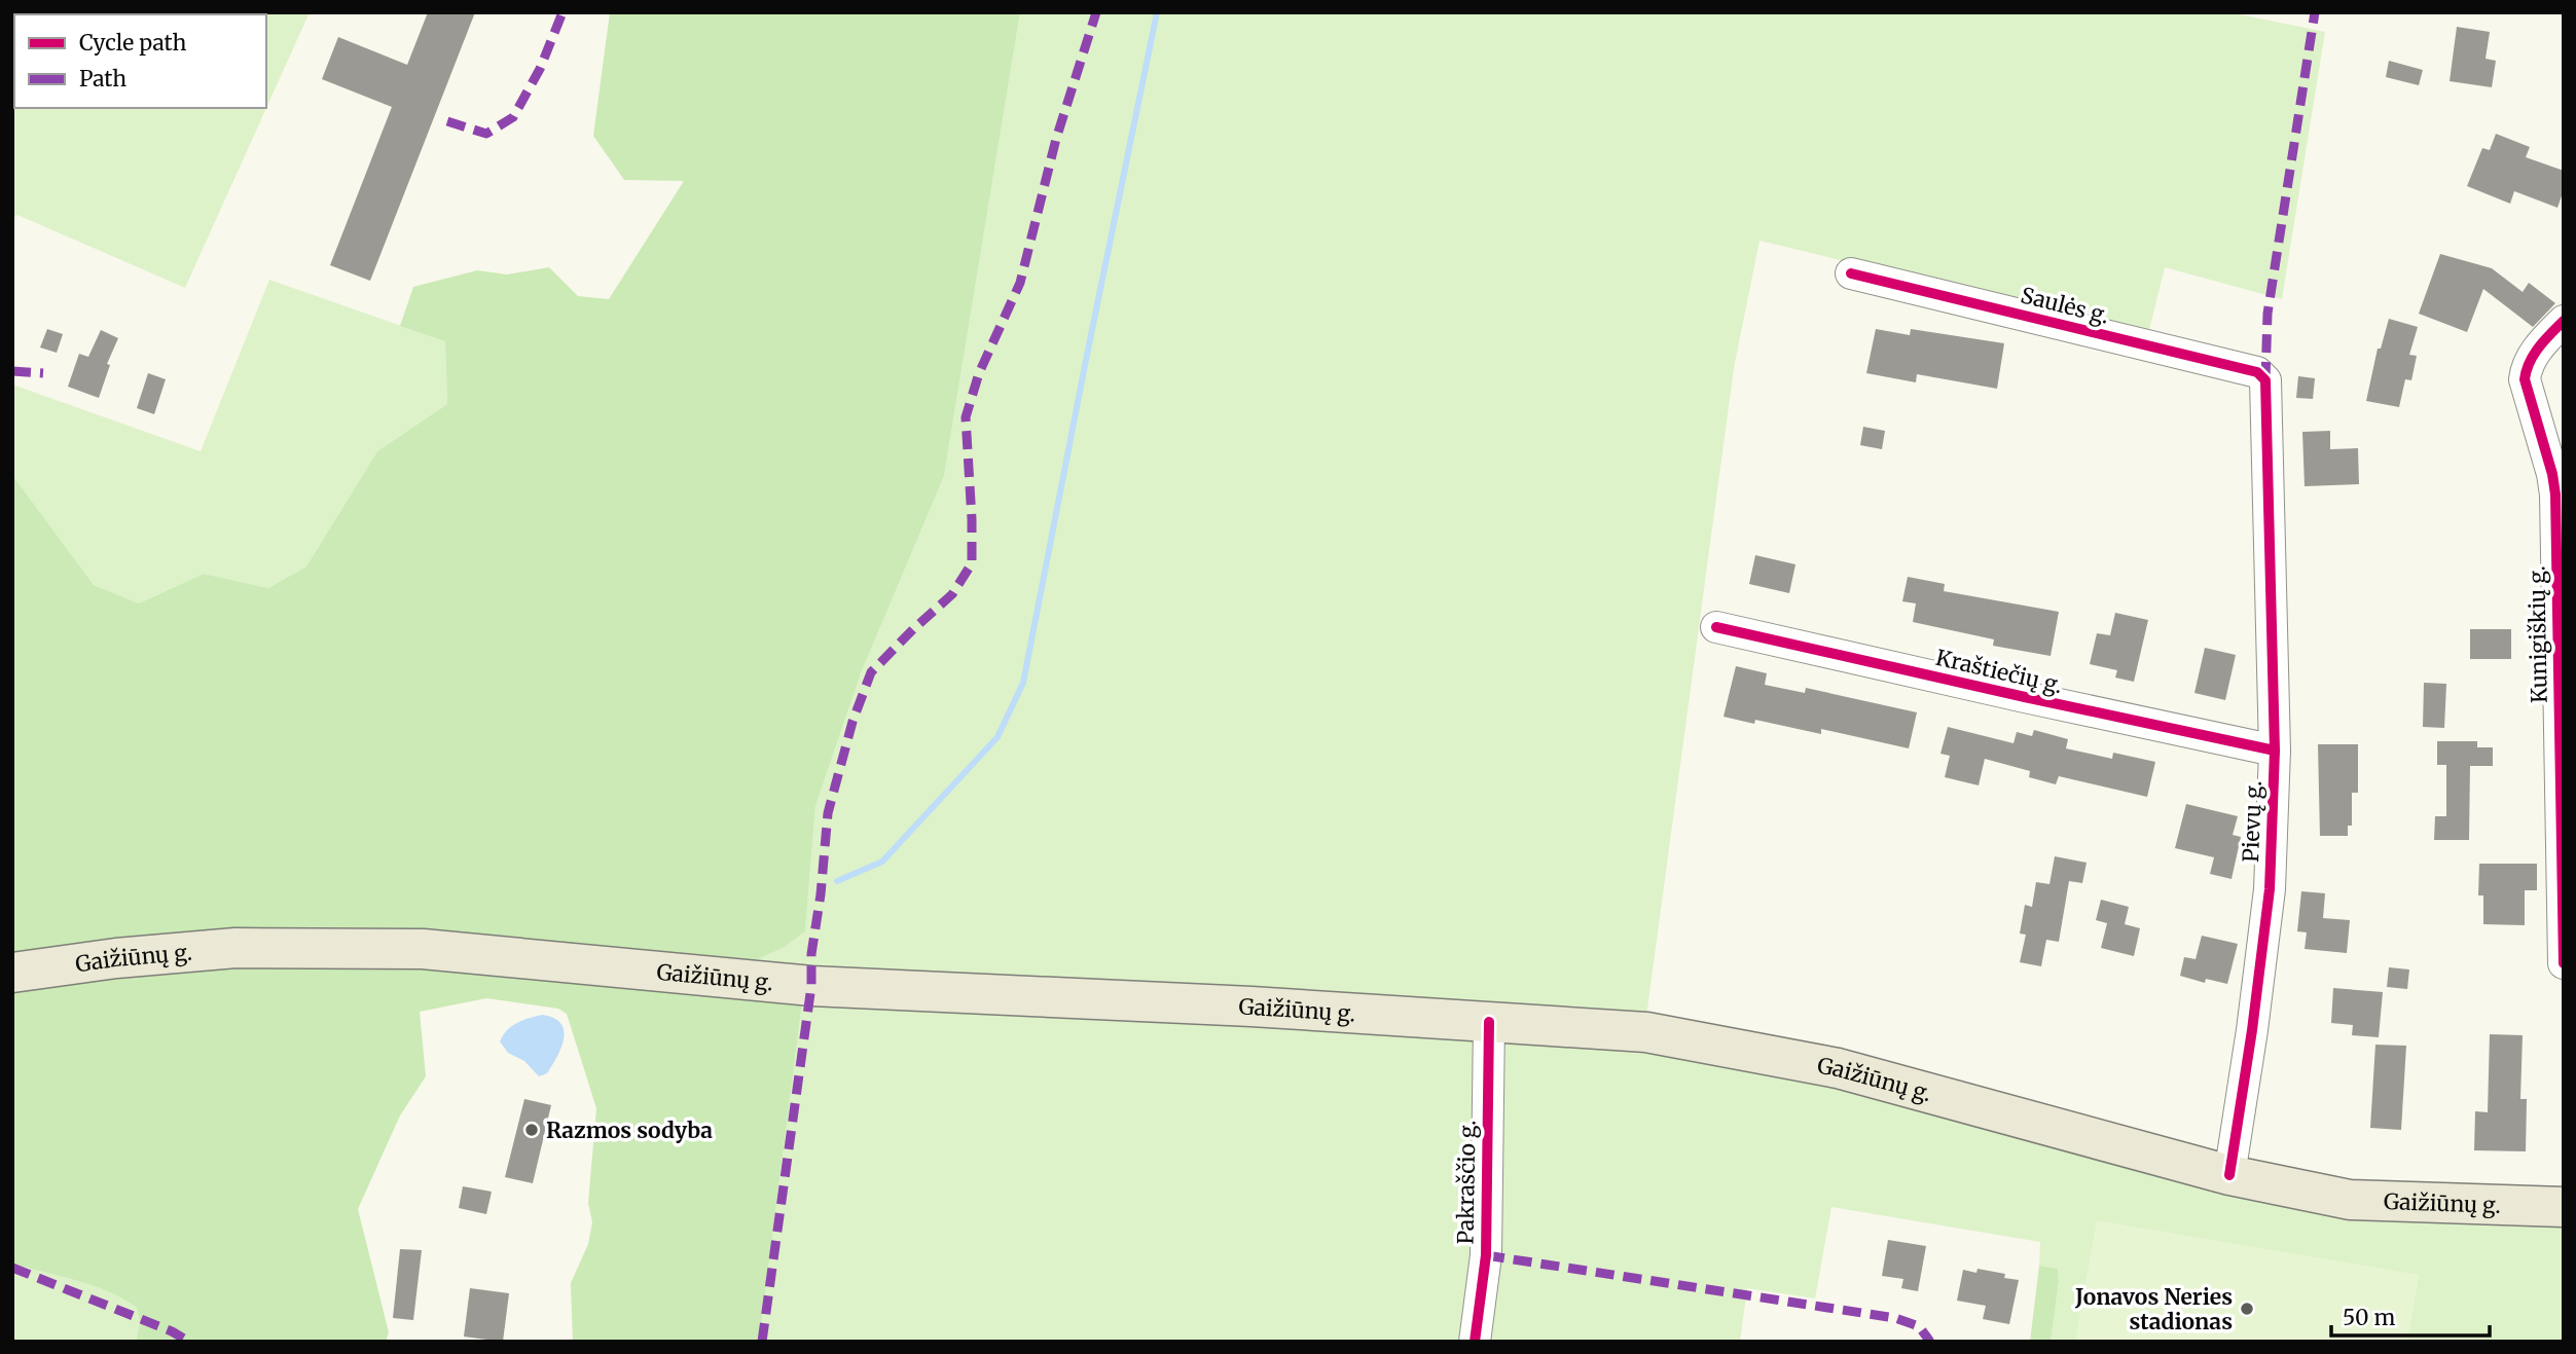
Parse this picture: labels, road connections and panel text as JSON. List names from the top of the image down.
{
  "streets": {
    "main road": ["Gaižiūnų g."],
    "street": [
      "Saulės g.",
      "Kunigiškių g.",
      "Kraštiečių g.",
      "Pievų g.",
      "Pakraščio g."
    ]
  },
  "crossings": [
    ["Saulės g.", "Pievų g."],
    ["Kraštiečių g.", "Pievų g."],
    ["Pievų g.", "Gaižiūnų g."],
    ["Gaižiūnų g.", "Pakraščio g."]
  ],
  "places": ["Razmos sodyba", "Jonavos Neries stadionas"],
  "legend": ["Cycle path", "Path"],
  "scale_bar": "50 m"
}
